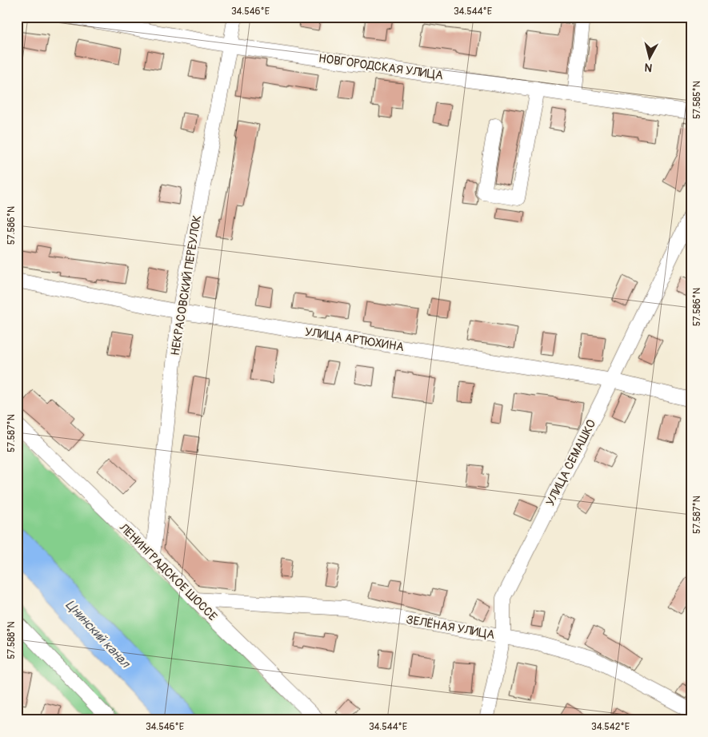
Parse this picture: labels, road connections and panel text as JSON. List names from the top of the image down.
{
  "streets": {
    "street": [
      "НОВГОРОДСКАЯ УЛИЦА",
      "НЕКРАСОВСКИЙ ПЕРЕУЛОК",
      "УЛИЦА АРТЮХИНА",
      "УЛИЦА СЕМАШКО",
      "ЛЕНИНГРАДСКОЕ ШОССЕ",
      "ЗЕЛЁНАЯ УЛИЦА"
    ]
  },
  "crossings": [
    ["НОВГОРОДСКАЯ УЛИЦА", "НЕКРАСОВСКИЙ ПЕРЕУЛОК"],
    ["НЕКРАСОВСКИЙ ПЕРЕУЛОК", "УЛИЦА АРТЮХИНА"],
    ["НЕКРАСОВСКИЙ ПЕРЕУЛОК", "ЛЕНИНГРАДСКОЕ ШОССЕ"],
    ["УЛИЦА АРТЮХИНА", "УЛИЦА СЕМАШКО"],
    ["УЛИЦА СЕМАШКО", "ЗЕЛЁНАЯ УЛИЦА"],
    ["ЛЕНИНГРАДСКОЕ ШОССЕ", "ЗЕЛЁНАЯ УЛИЦА"]
  ],
  "water": ["Цнинский канал"],
  "north": "bottom",
  "coordinates": [
    "34.546°E",
    "34.544°E",
    "57.585°N",
    "57.586°N",
    "57.587°N",
    "57.588°N",
    "34.542°E"
  ]
}
